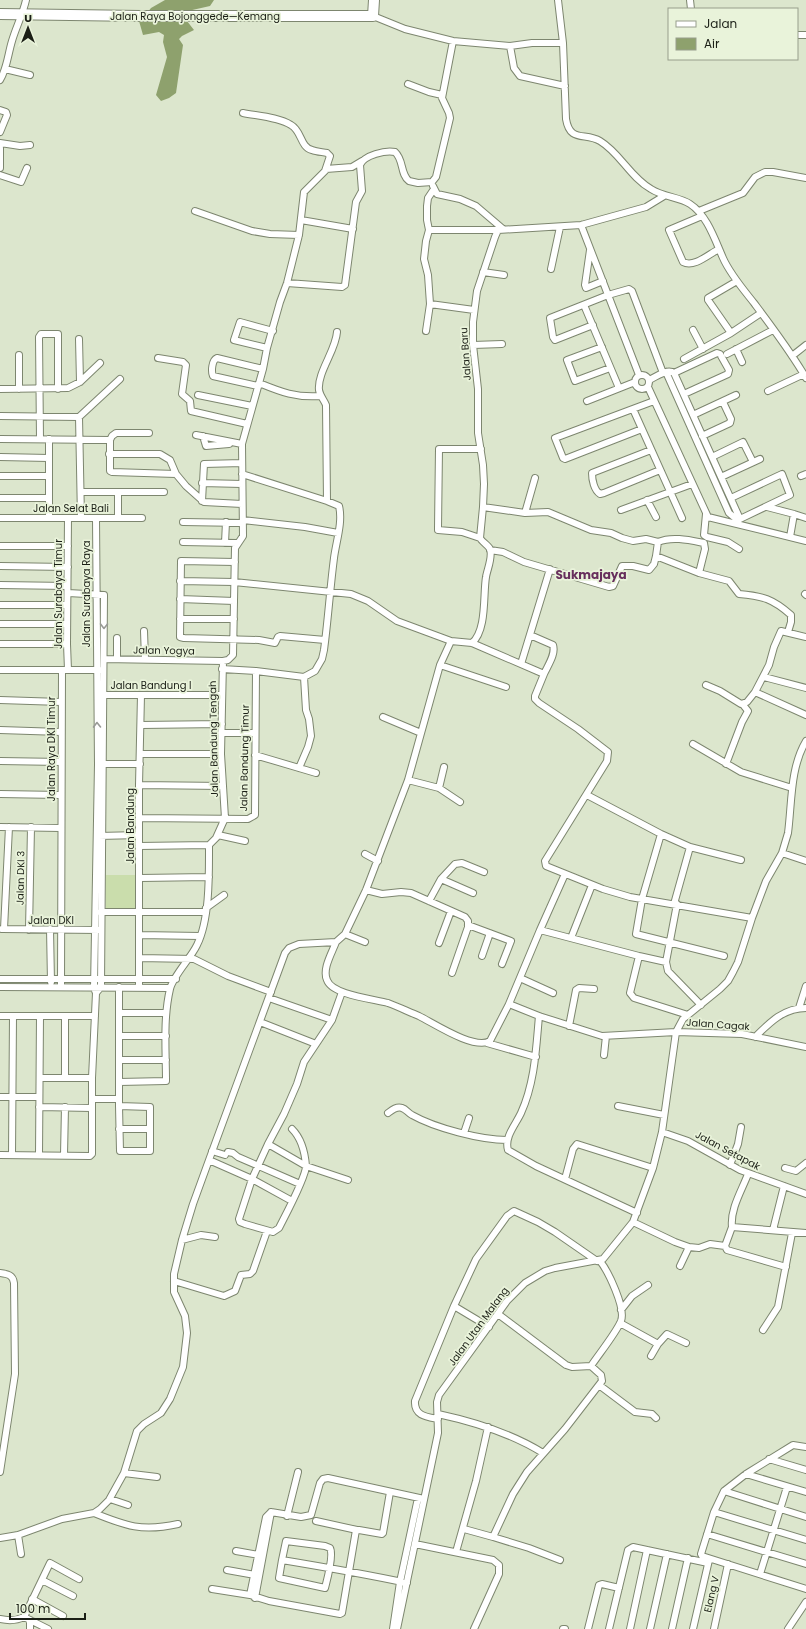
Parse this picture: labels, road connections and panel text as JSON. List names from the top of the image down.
{
  "streets": {
    "highway": ["Jalan Raya Bojonggede—Kemang"],
    "street": [
      "Jalan Baru",
      "Jalan Selat Bali",
      "Jalan Surabaya Timur",
      "Jalan Surabaya Raya",
      "Jalan Yogya",
      "Jalan Bandung I",
      "Jalan Bandung Tengah",
      "Jalan Raya DKI Timur",
      "Jalan Bandung Timur",
      "Jalan Bandung",
      "Jalan DKI 3",
      "Jalan DKI",
      "Jalan Cagak",
      "Jalan Setapak",
      "Jalan Utan Malang",
      "Elang V"
    ]
  },
  "crossings": [
    ["Jalan Selat Bali", "Jalan Surabaya Timur"],
    ["Jalan Selat Bali", "Jalan Surabaya Raya"],
    ["Jalan Surabaya Timur", "Jalan Raya DKI Timur"],
    ["Jalan Yogya", "Jalan Bandung Tengah"],
    ["Jalan Bandung I", "Jalan Bandung Tengah"],
    ["Jalan Bandung I", "Jalan Bandung"],
    ["Jalan Bandung Tengah", "Jalan Bandung Timur"],
    ["Jalan Raya DKI Timur", "Jalan DKI"],
    ["Jalan DKI 3", "Jalan DKI"]
  ],
  "districts": ["Sukmajaya"],
  "legend": ["Jalan", "Air"],
  "scale_bar": "100 m",
  "north": "top"
}
